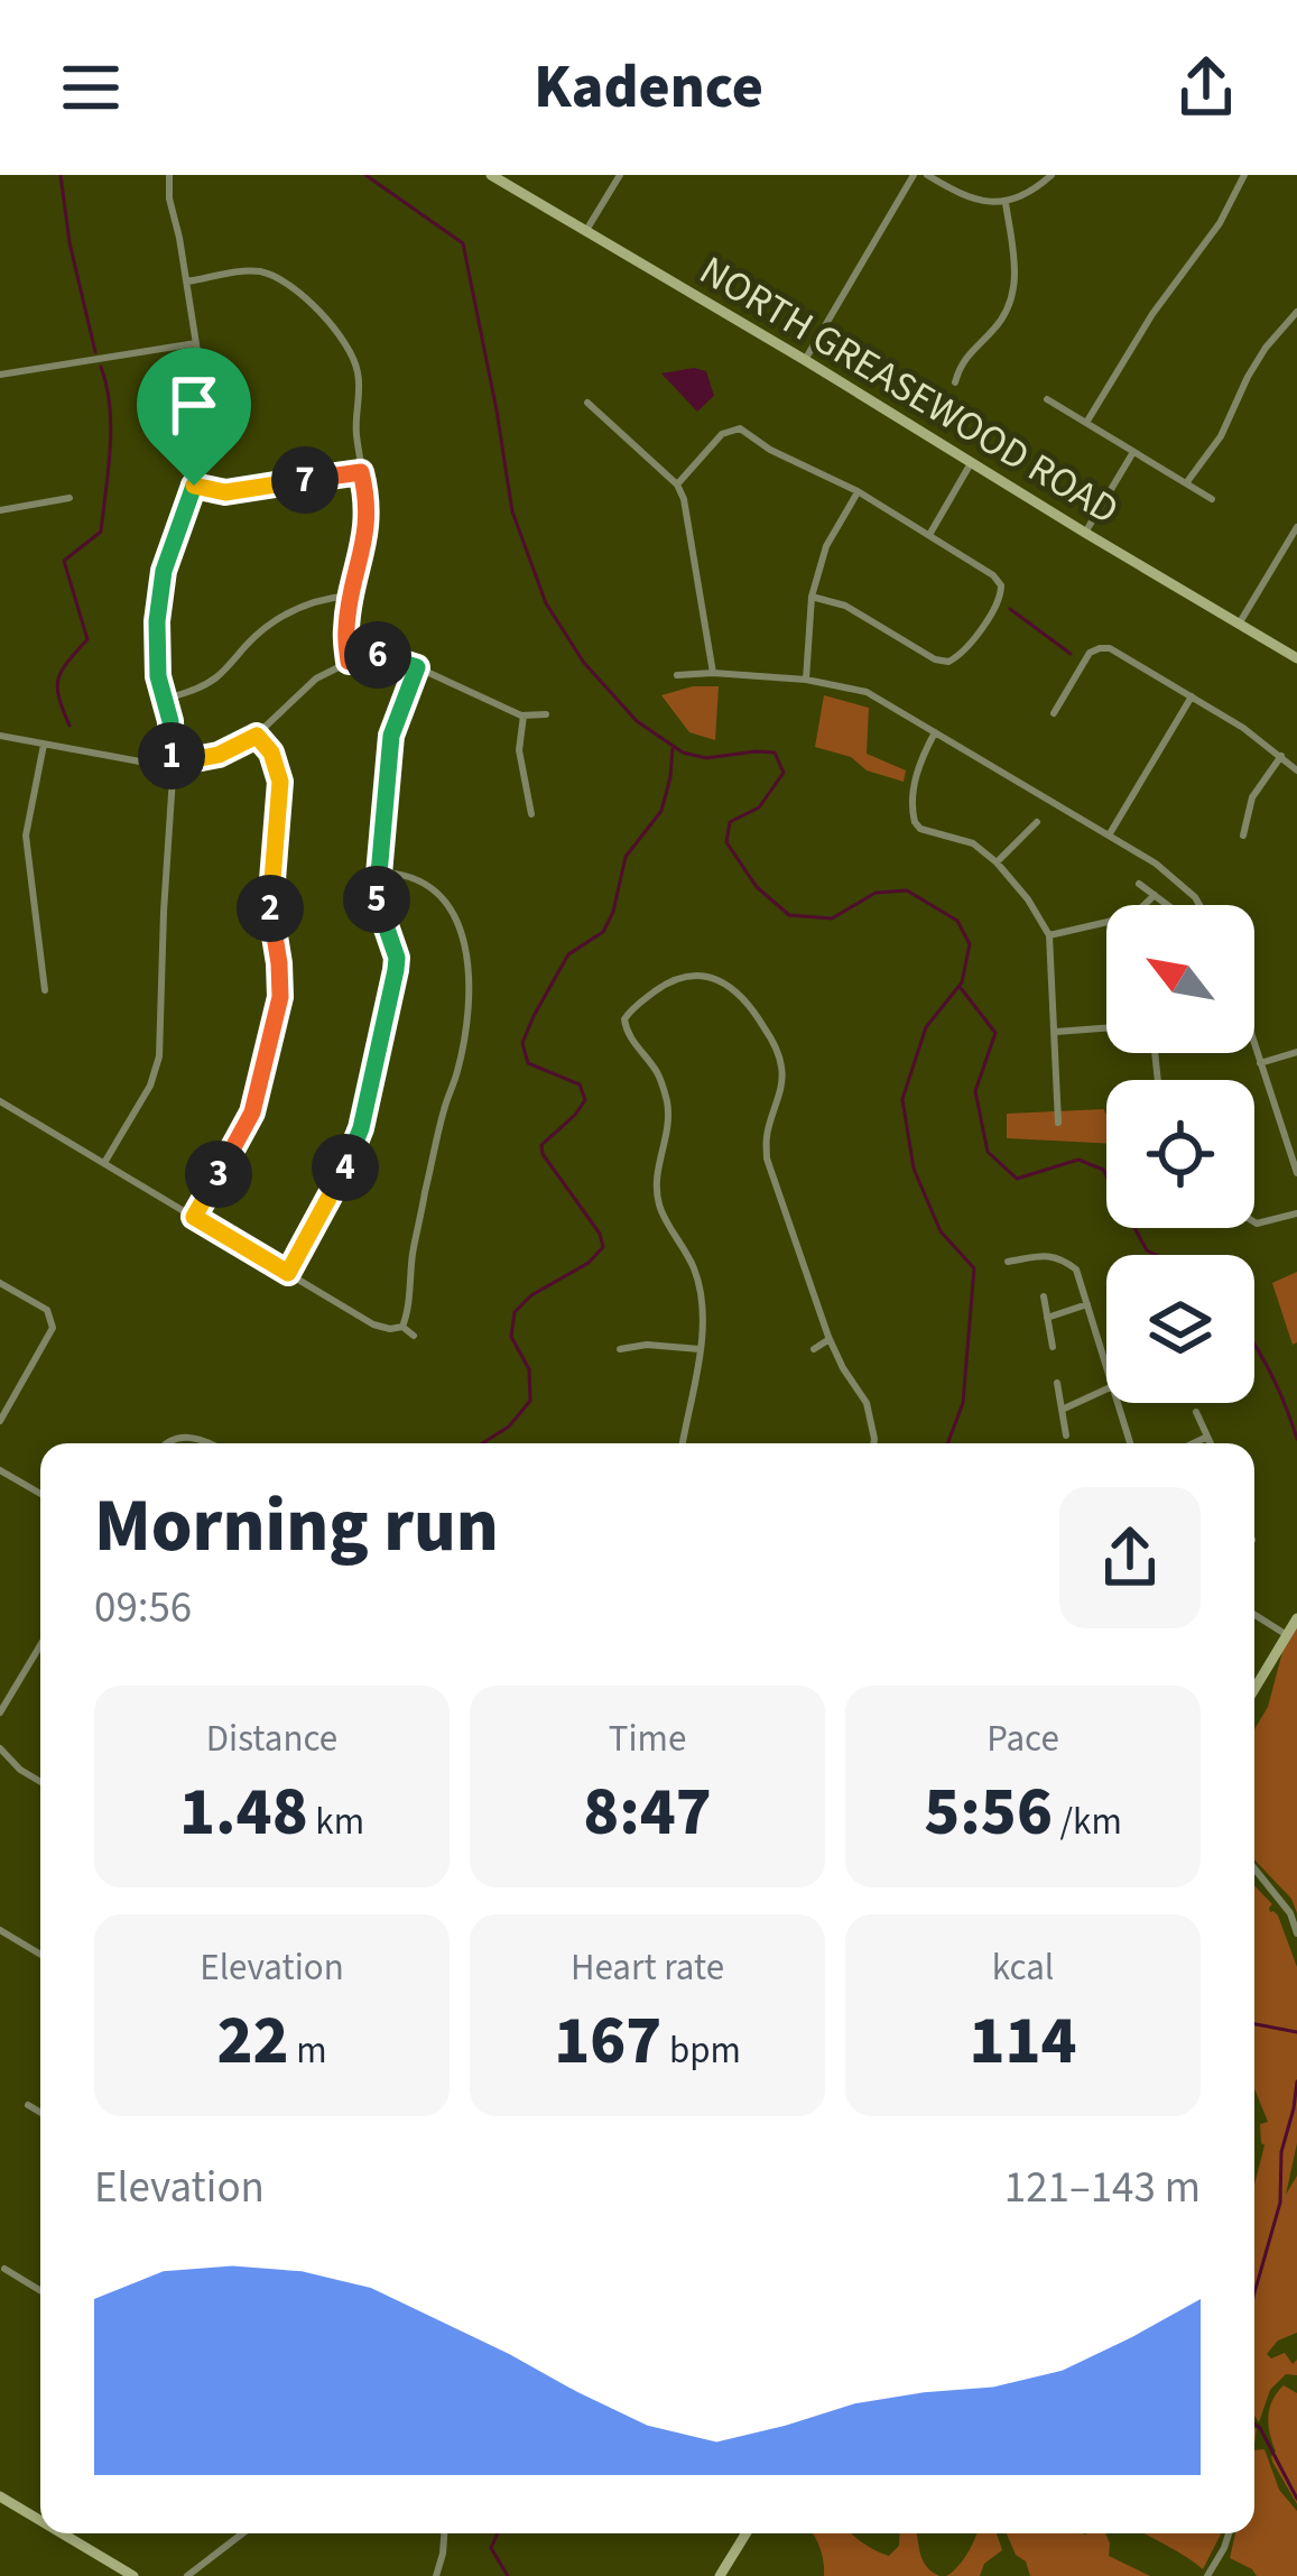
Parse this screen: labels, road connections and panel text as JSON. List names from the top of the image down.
{
  "streets": {
    "street": ["NORTH GREASEWOOD ROAD"]
  },
  "north": "top left",
  "page": {
    "header": "Kadence",
    "pins": [
      "7",
      "6",
      "1",
      "5",
      "2",
      "4",
      "3"
    ],
    "heading": ["Morning run", "09:56"],
    "stats": [
      ["Distance", "1.48 km"],
      ["Time", "8:47"],
      ["Pace", "5:56 /km"],
      ["Elevation", "22 m"],
      ["Heart rate", "167 bpm"],
      ["kcal", "114"]
    ],
    "chart": ["Elevation", "121–143 m"]
  }
}
